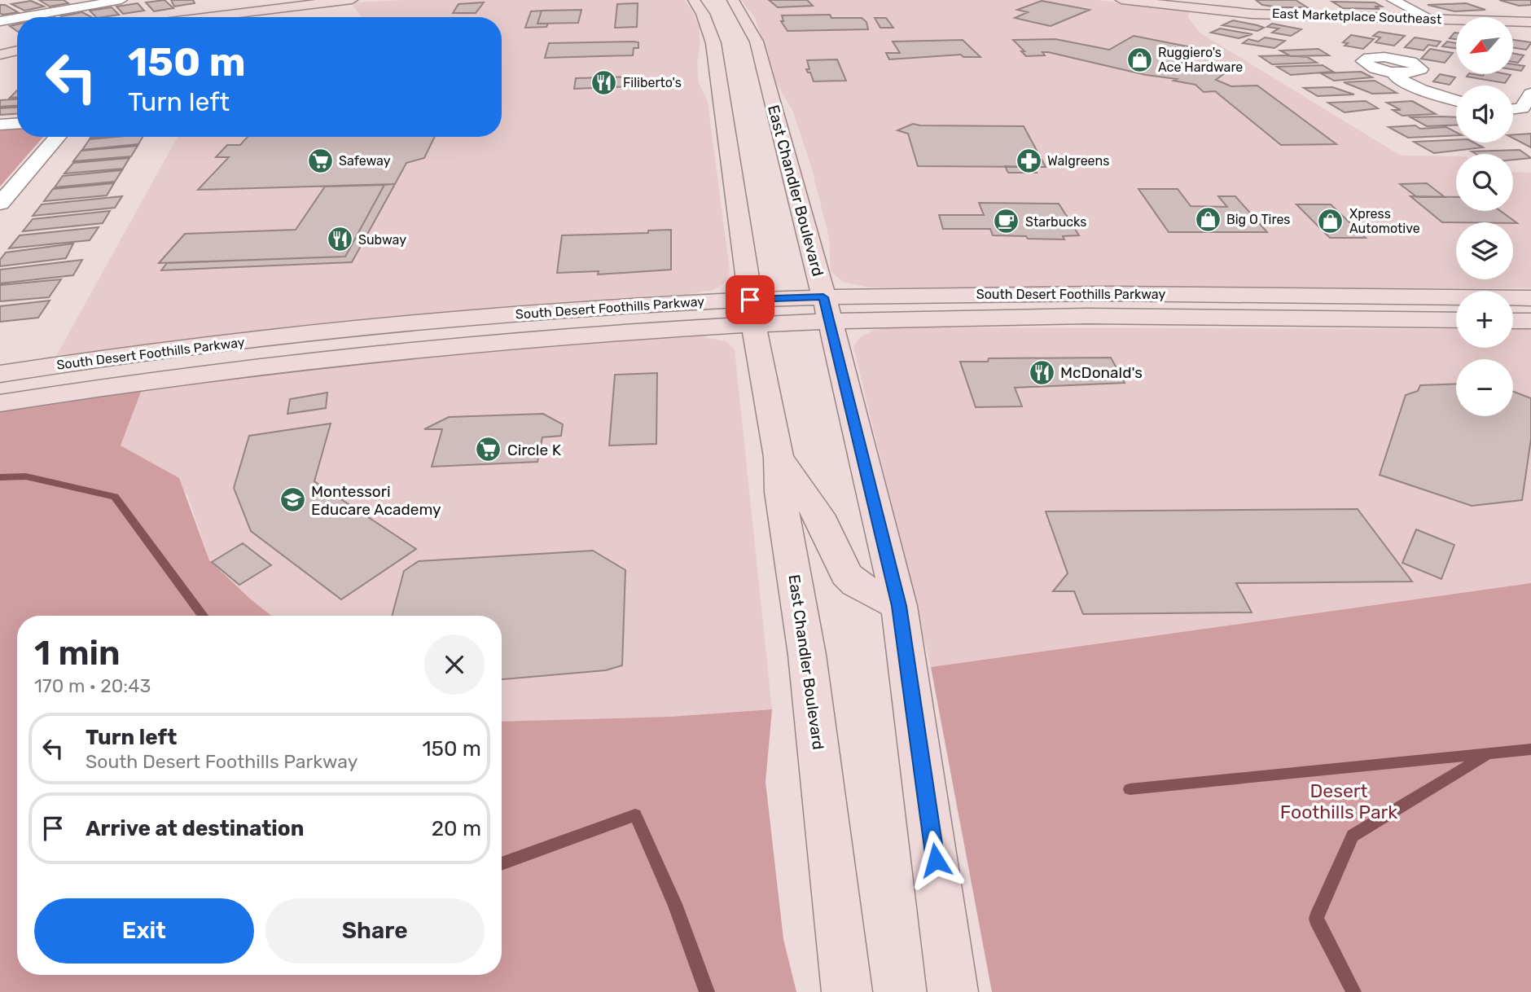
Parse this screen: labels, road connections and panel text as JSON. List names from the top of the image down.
{
  "streets": {
    "street": ["East Marketplace Southeast", "East Chandler Boulevard", "South Desert Foothills Parkway"]
  },
  "crossings": [
    ["East Chandler Boulevard", "South Desert Foothills Parkway"]
  ],
  "parks": ["Desert Foothills Park"],
  "places": {
    "shop": ["Ruggiero's Ace Hardware", "Big O Tires", "Xpress Automotive"],
    "restaurant": ["Filiberto's", "Subway", "McDonald's"],
    "supermarket": ["Safeway", "Circle K"],
    "pharmacy": ["Walgreens"],
    "cafe": ["Starbucks"],
    "school or university": ["Montessori Educare Academy"]
  },
  "north": "bottom left",
  "page": {
    "map_buttons": ["+", "−"],
    "turn": ["150 m", "Turn left"],
    "heading": ["1 min", "170 m · 20:43"],
    "list": [
      {
        "name": "Turn left",
        "note": "South Desert Foothills Parkway",
        "value": "150 m"
      },
      {
        "name": "Arrive at destination",
        "value": "20 m"
      }
    ],
    "buttons": ["Exit", "Share"]
  }
}
